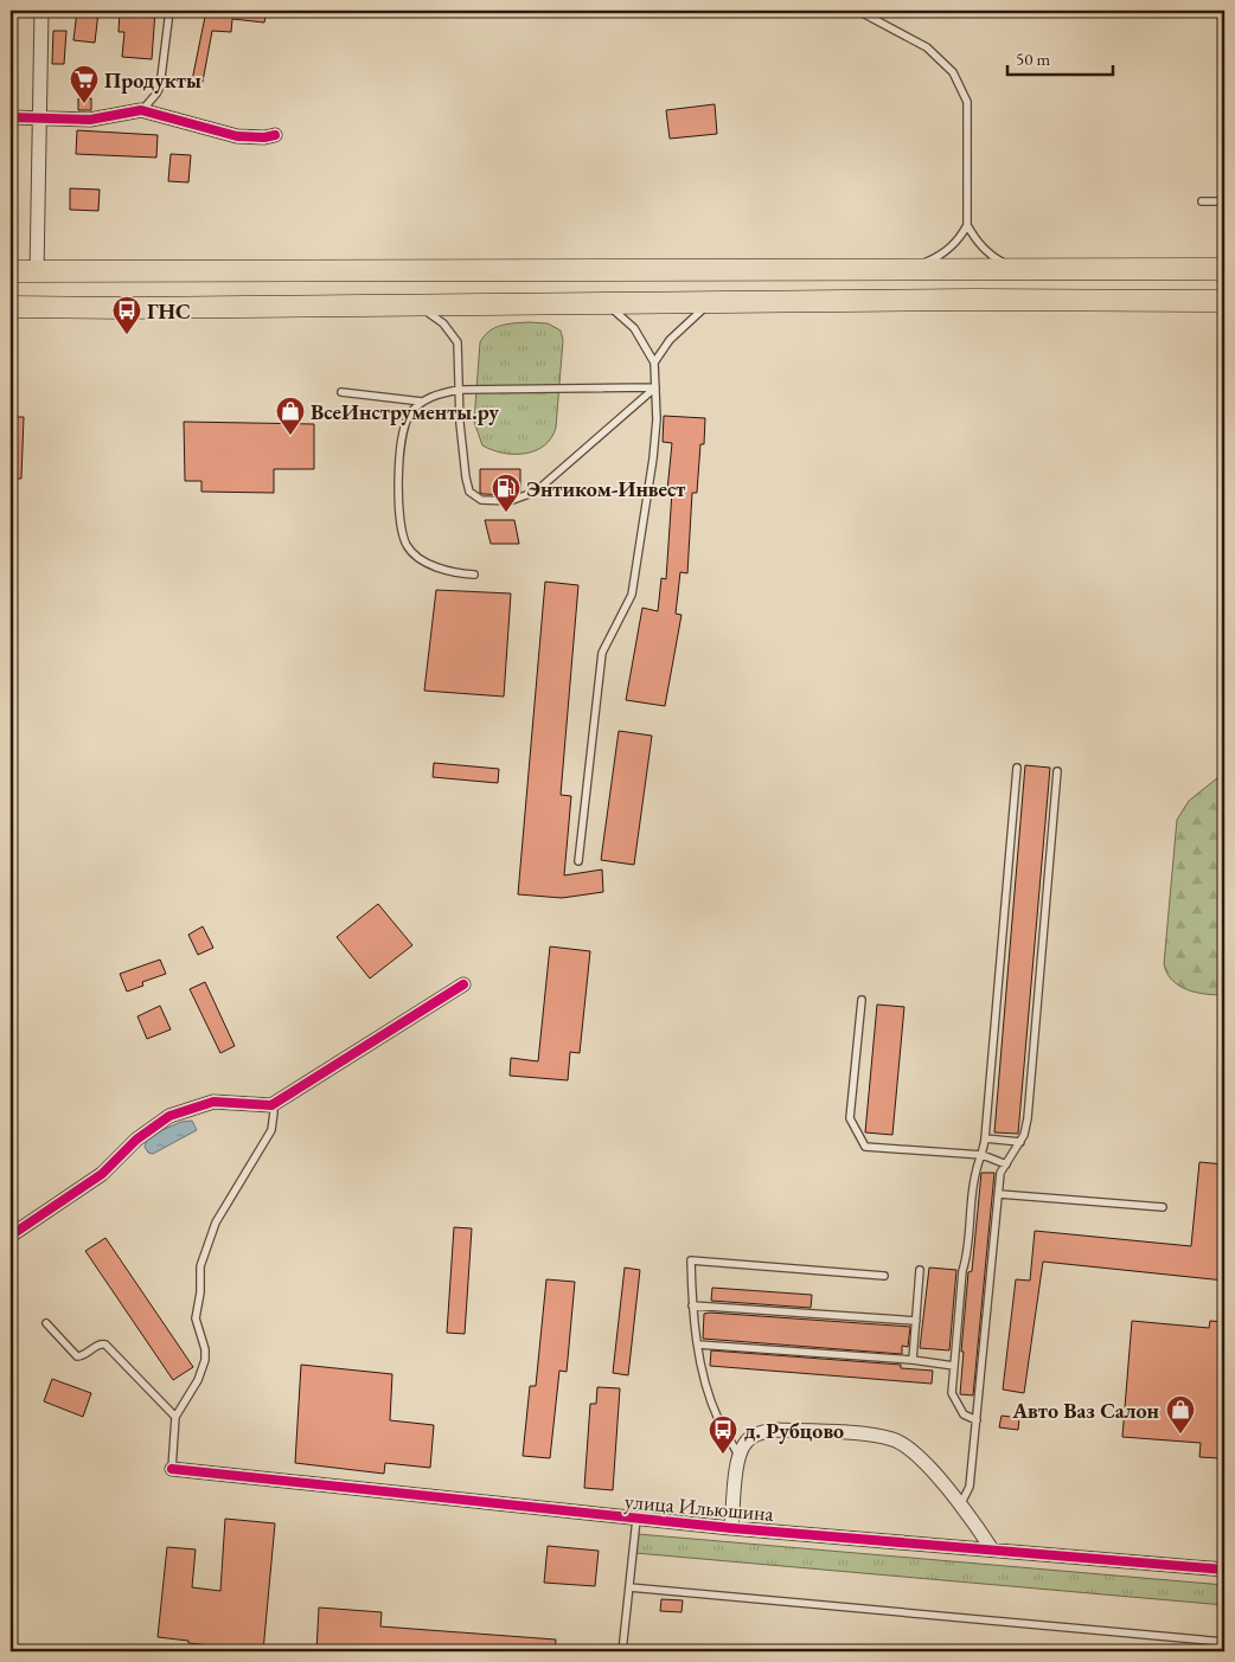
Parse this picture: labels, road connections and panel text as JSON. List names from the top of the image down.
{
  "streets": {
    "street": ["улица Ильюшина"]
  },
  "places": {
    "supermarket": ["Продукты"],
    "bus stop": ["ГНС", "д. Рубцово"],
    "shop": ["ВсеИнструменты.ру", "Авто Ваз Салон"],
    "fuel station": ["Энтиком-Инвест"]
  },
  "scale_bar": "50 m"
}
